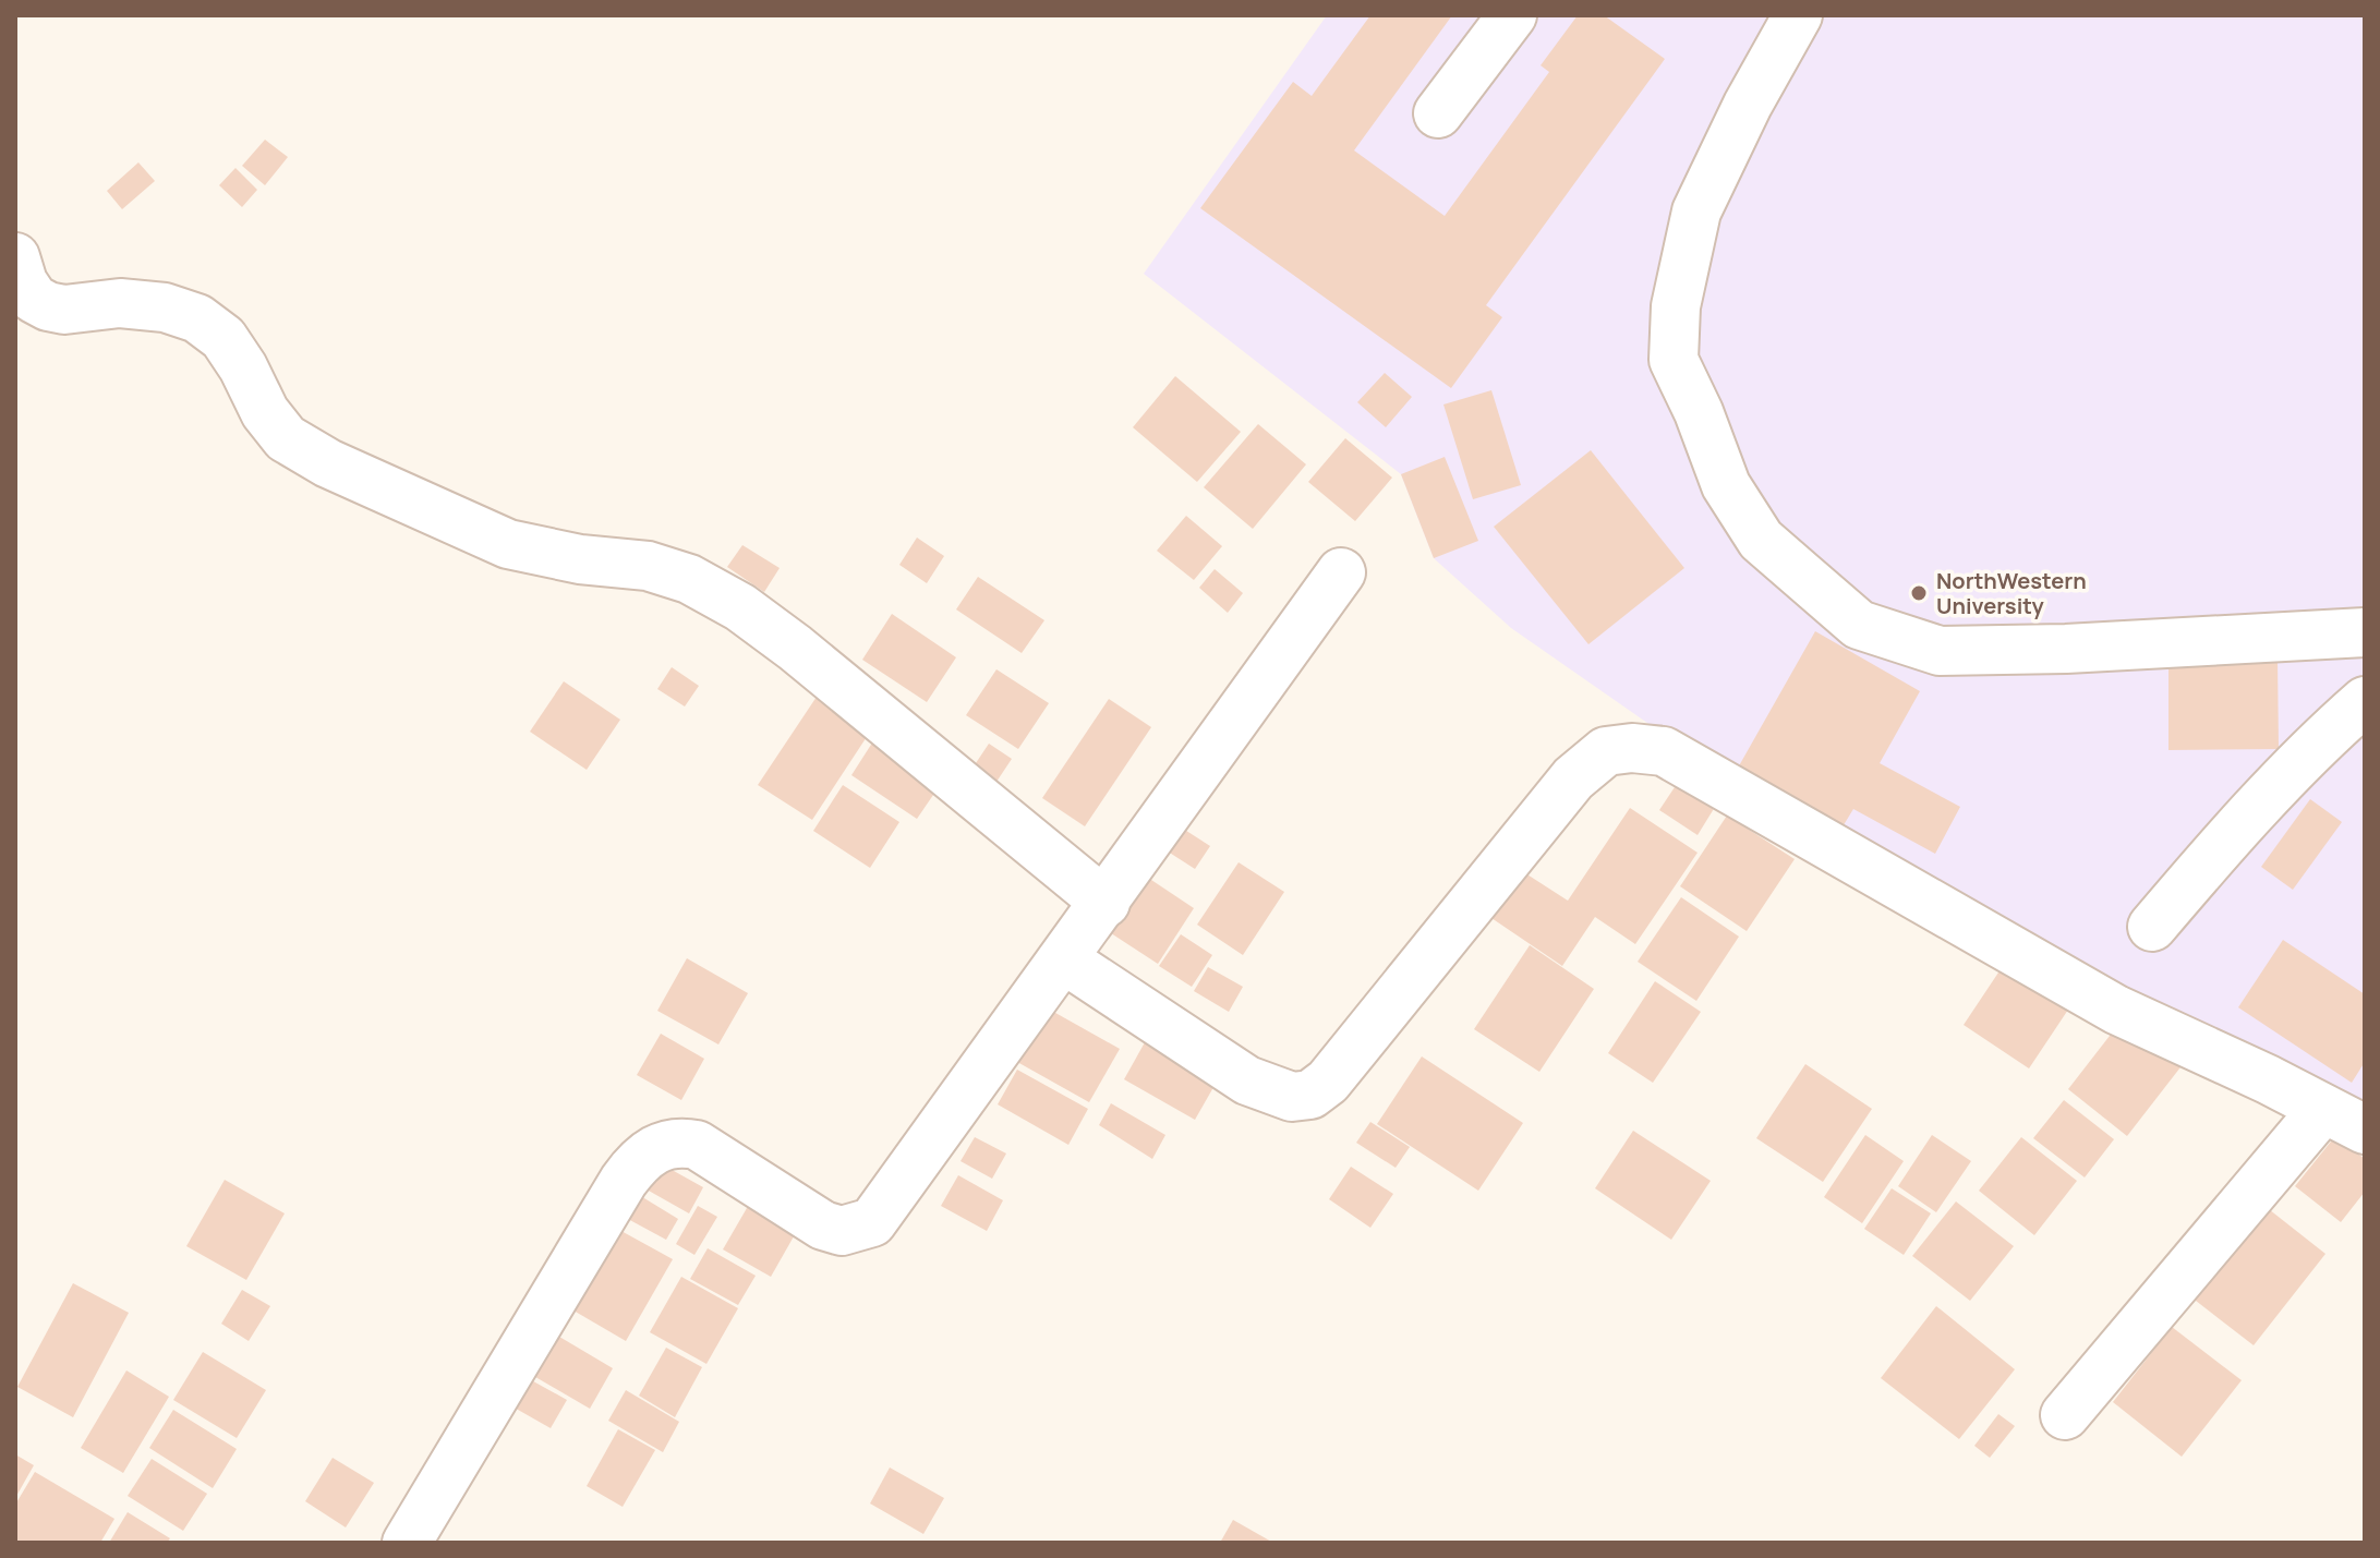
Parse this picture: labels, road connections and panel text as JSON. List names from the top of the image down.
{
  "places": ["NorthWestern University"]
}
